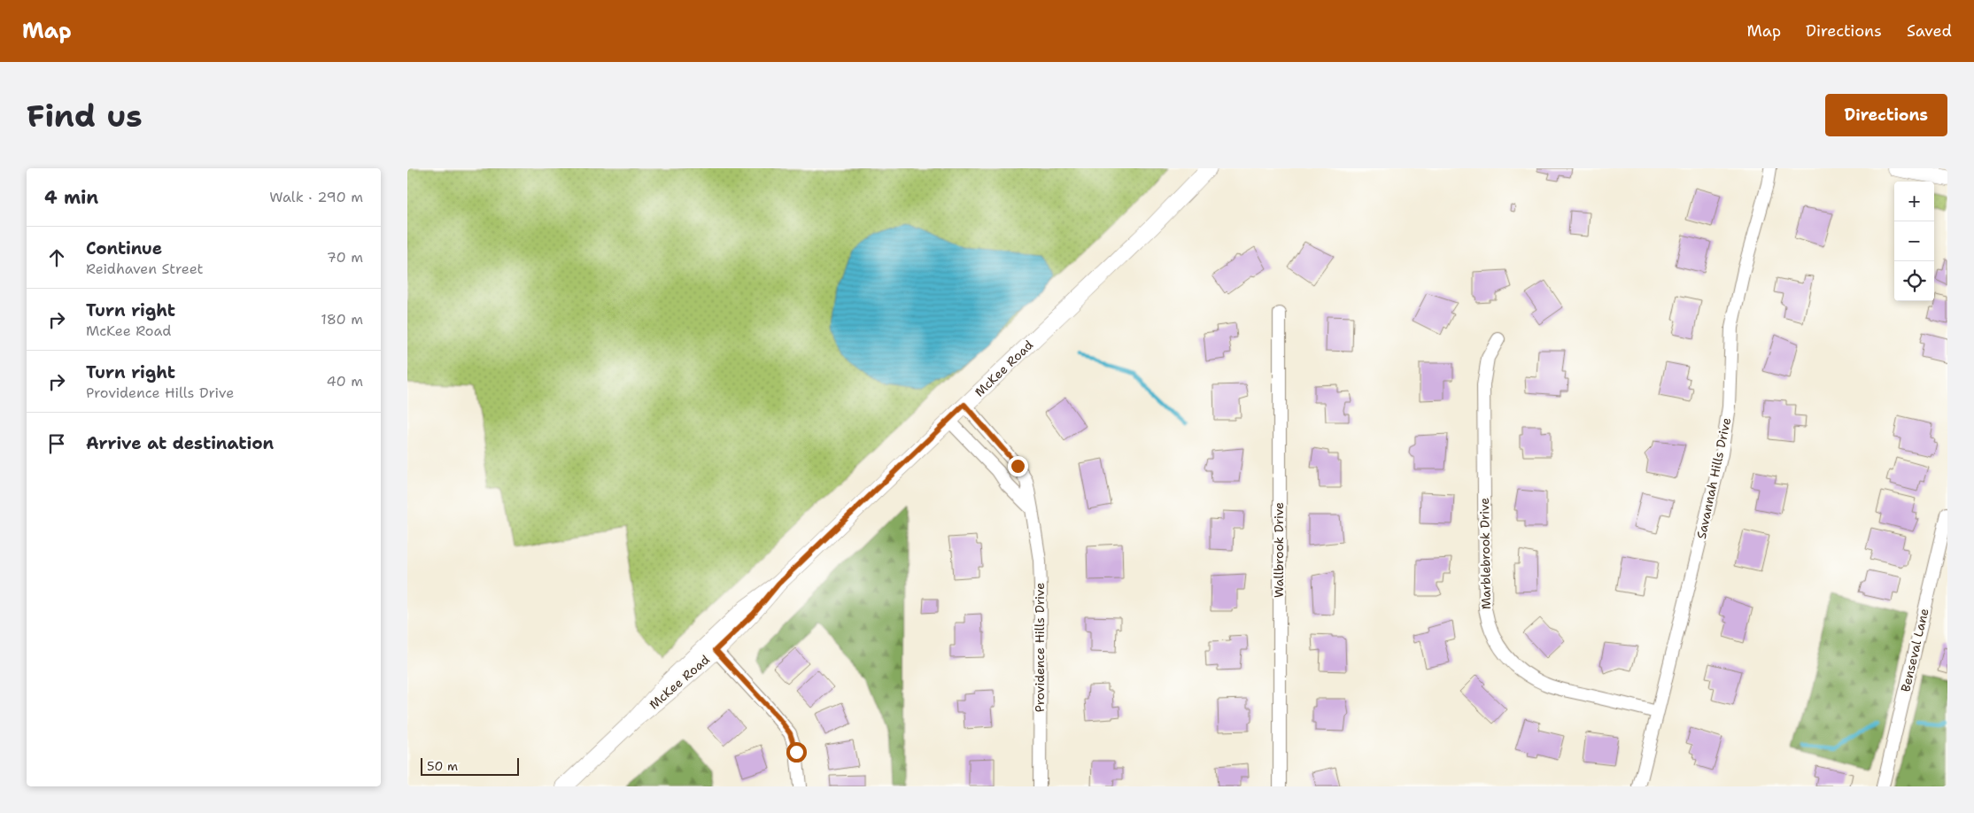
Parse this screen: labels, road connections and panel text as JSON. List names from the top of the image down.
{
  "streets": {
    "street": [
      "McKee Road",
      "Savannah Hills Drive",
      "Wallbrook Drive",
      "Marblebrook Drive",
      "Providence Hills Drive",
      "Benseval Lane"
    ]
  },
  "crossings": [
    ["McKee Road", "Providence Hills Drive"],
    ["Savannah Hills Drive", "Marblebrook Drive"]
  ],
  "scale_bar": "50 m",
  "page": {
    "header": "Map",
    "nav": ["Map", "Directions", "Saved"],
    "buttons": "Directions",
    "title": "Find us",
    "heading": ["4 min", "Walk · 290 m"],
    "map_buttons": ["+", "−"],
    "list": [
      ["Continue", "Reidhaven Street", "70 m"],
      ["Turn right", "McKee Road", "180 m"],
      ["Turn right", "Providence Hills Drive", "40 m"],
      "Arrive at destination"
    ],
    "scale": "50 m"
  }
}
